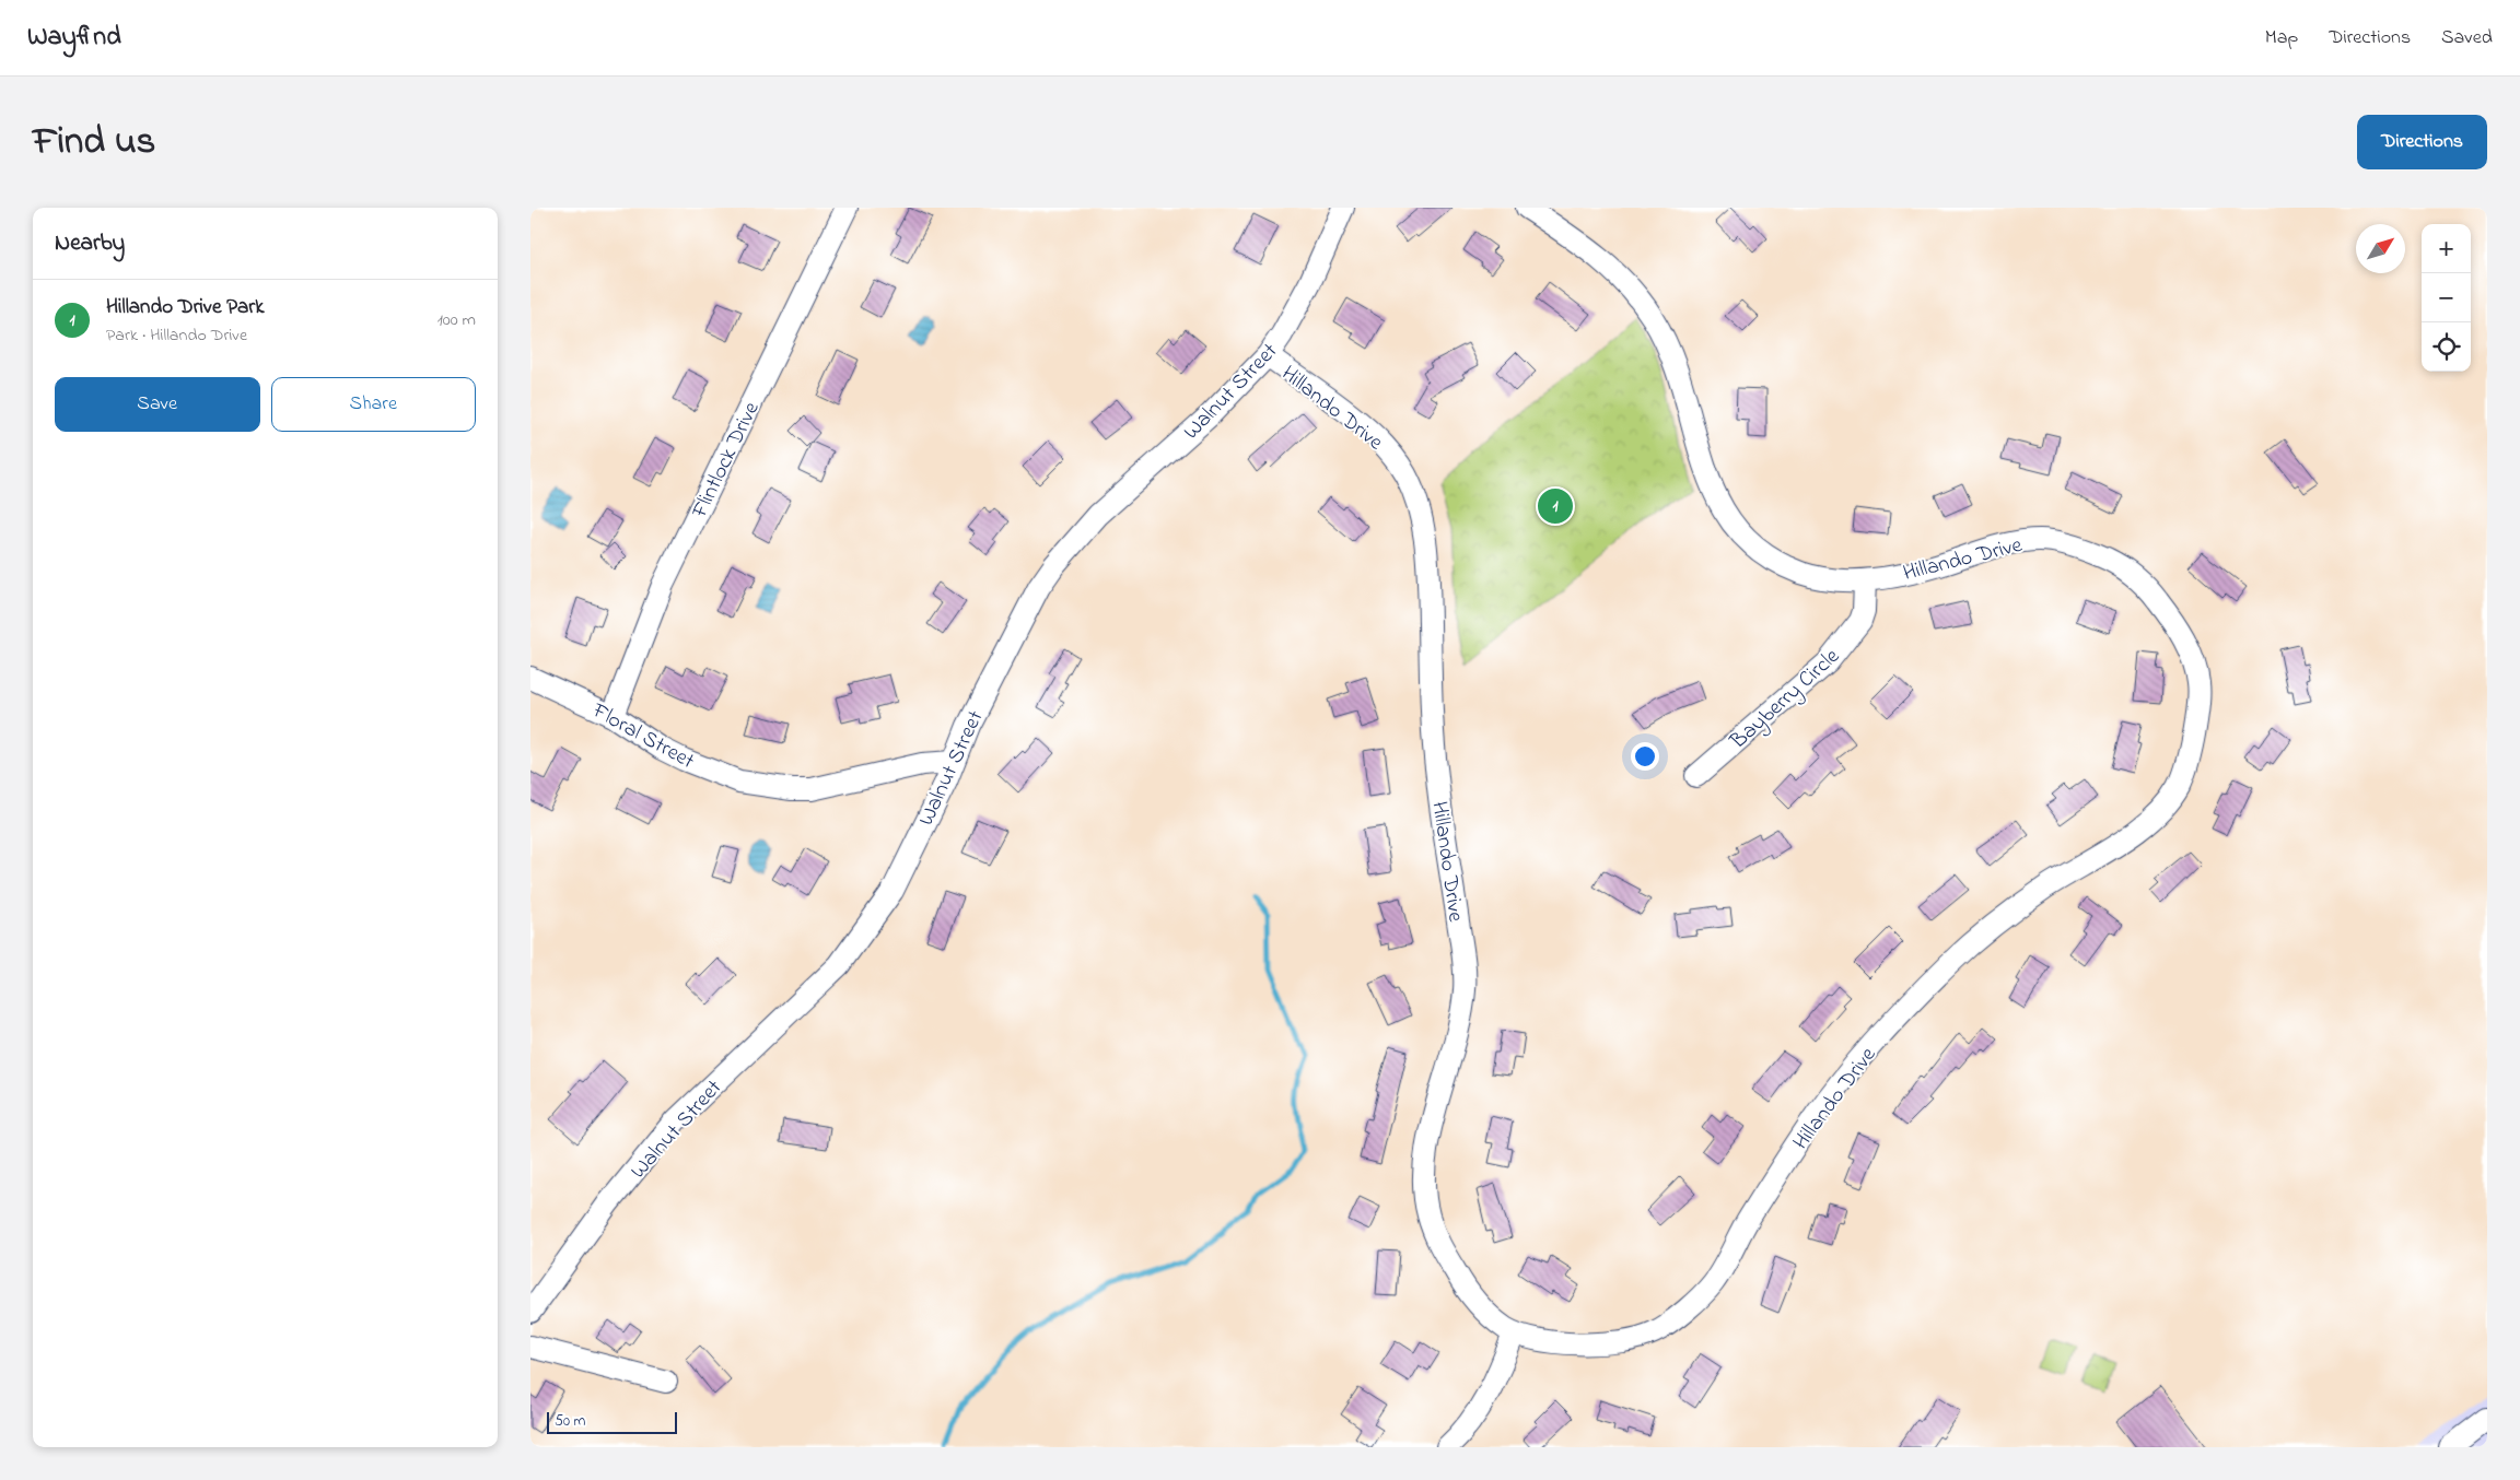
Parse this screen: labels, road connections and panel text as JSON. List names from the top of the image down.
{
  "streets": {
    "street": [
      "Walnut Street",
      "Hillando Drive",
      "Flintlock Drive",
      "Bayberry Circle",
      "Floral Street"
    ]
  },
  "crossings": [
    ["Walnut Street", "Hillando Drive"],
    ["Walnut Street", "Floral Street"],
    ["Hillando Drive", "Bayberry Circle"],
    ["Flintlock Drive", "Floral Street"]
  ],
  "scale_bar": "50 m",
  "north": "top right",
  "page": {
    "header": "Wayfind",
    "nav": ["Map", "Directions", "Saved"],
    "title": "Find us",
    "buttons": [
      "Directions",
      ["Save", "Share"]
    ],
    "heading": "Nearby",
    "map_buttons": ["+", "−"],
    "list": [
      {
        "mark": "1",
        "name": "Hillando Drive Park",
        "note": "Park · Hillando Drive",
        "value": "100 m"
      }
    ],
    "pins": "1",
    "scale": "50 m"
  }
}
